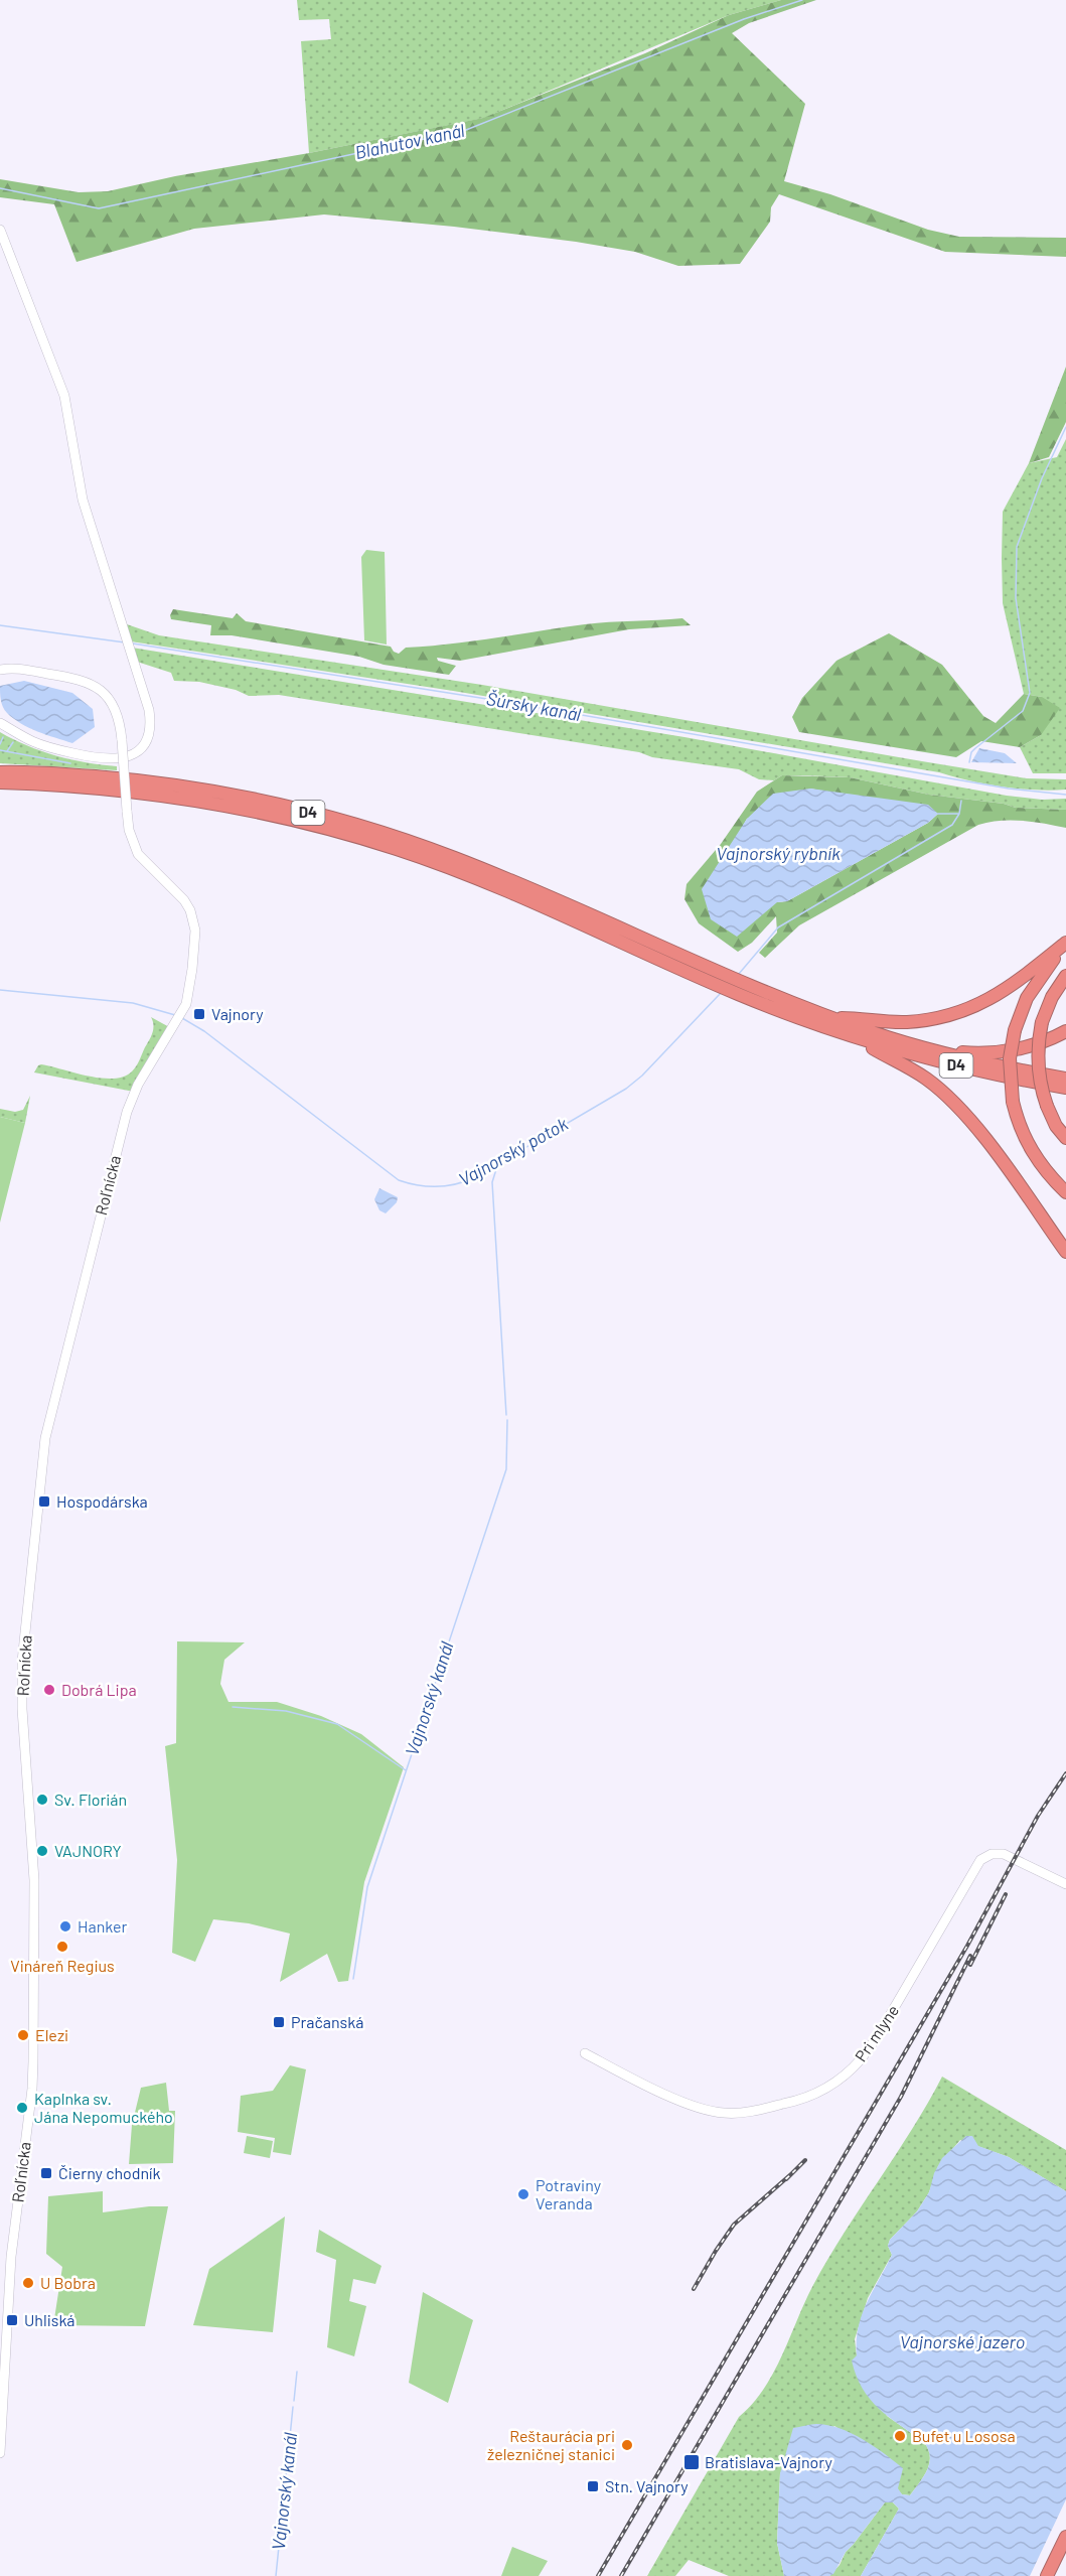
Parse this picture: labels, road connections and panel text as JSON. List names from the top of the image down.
{
  "streets": {
    "highway": ["D4"],
    "street": ["Roľnícka", "Pri mlyne"]
  },
  "water": [
    "Blahutov kanál",
    "Šúrsky kanál",
    "Vajnorský rybník",
    "Vajnorský potok",
    "Vajnorský kanál",
    "Vajnorské jazero"
  ],
  "places": {
    "transit": [
      "Vajnory",
      "Hospodárska",
      "Pračanská",
      "Čierny chodník",
      "Uhliská",
      "Bratislava-Vajnory",
      "Stn. Vajnory"
    ],
    "other": [
      "Dobrá Lipa",
      "Sv. Florián",
      "VAJNORY",
      "Hanker",
      "Vináreň Regius",
      "Elezi",
      "Kaplnka sv. Jána Nepomuckého",
      "Potraviny Veranda",
      "U Bobra",
      "Bufet u Lososa",
      "Reštaurácia pri železničnej stanici"
    ]
  }
}
